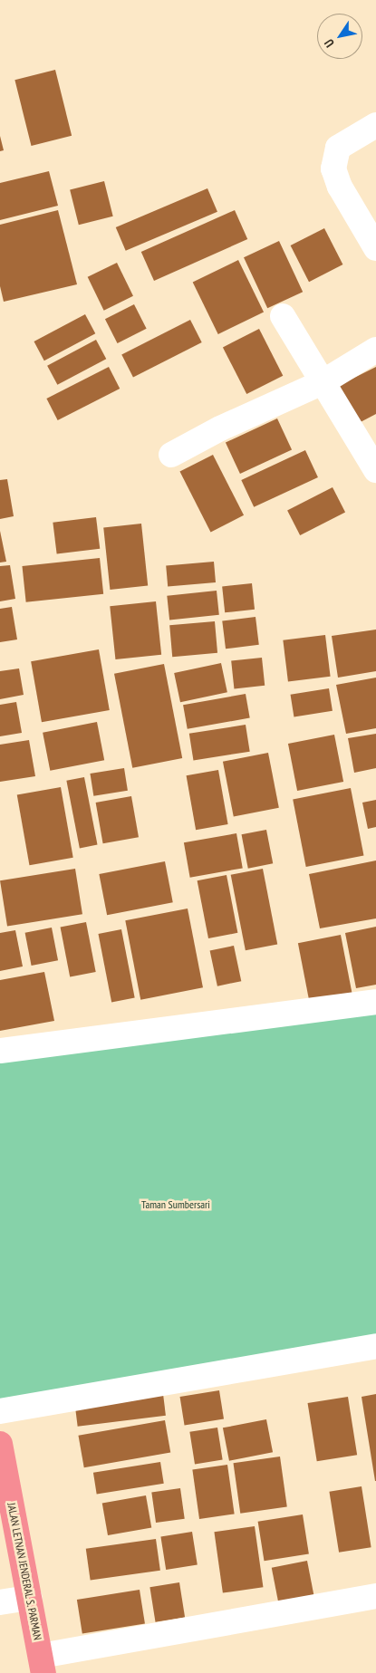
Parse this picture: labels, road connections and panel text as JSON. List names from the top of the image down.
{
  "streets": {
    "highway": ["JALAN LETNAN JENDERAL S. PARMAN"]
  },
  "parks": ["Taman Sumbersari"],
  "north": "bottom left"
}
